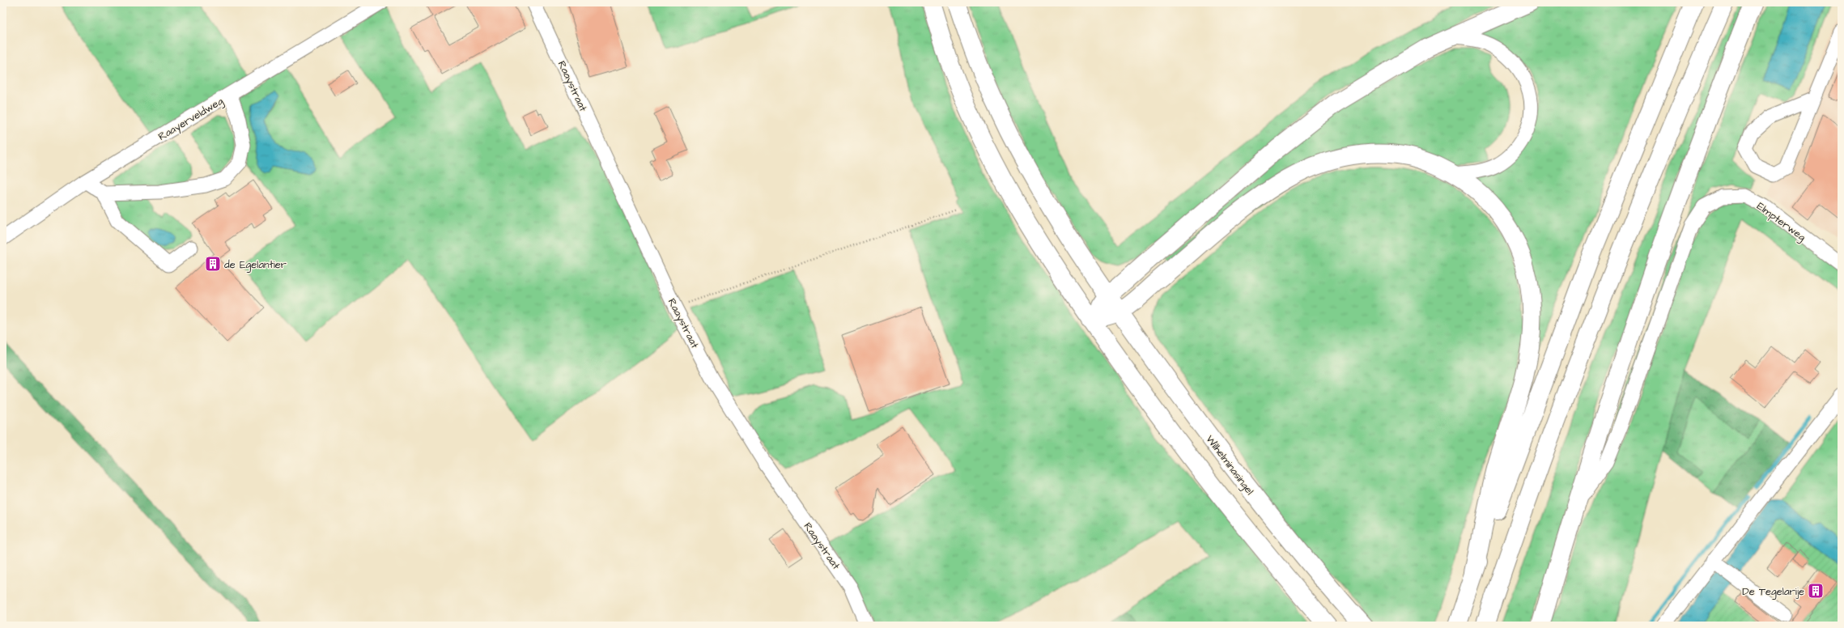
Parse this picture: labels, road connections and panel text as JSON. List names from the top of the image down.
{
  "streets": {
    "highway": ["Wilhelminasingel"],
    "street": ["Raaystraat", "Raayerveldweg", "Elmpterweg"]
  },
  "places": {
    "building": ["de Egelantier", "De Tegelarije"]
  }
}
